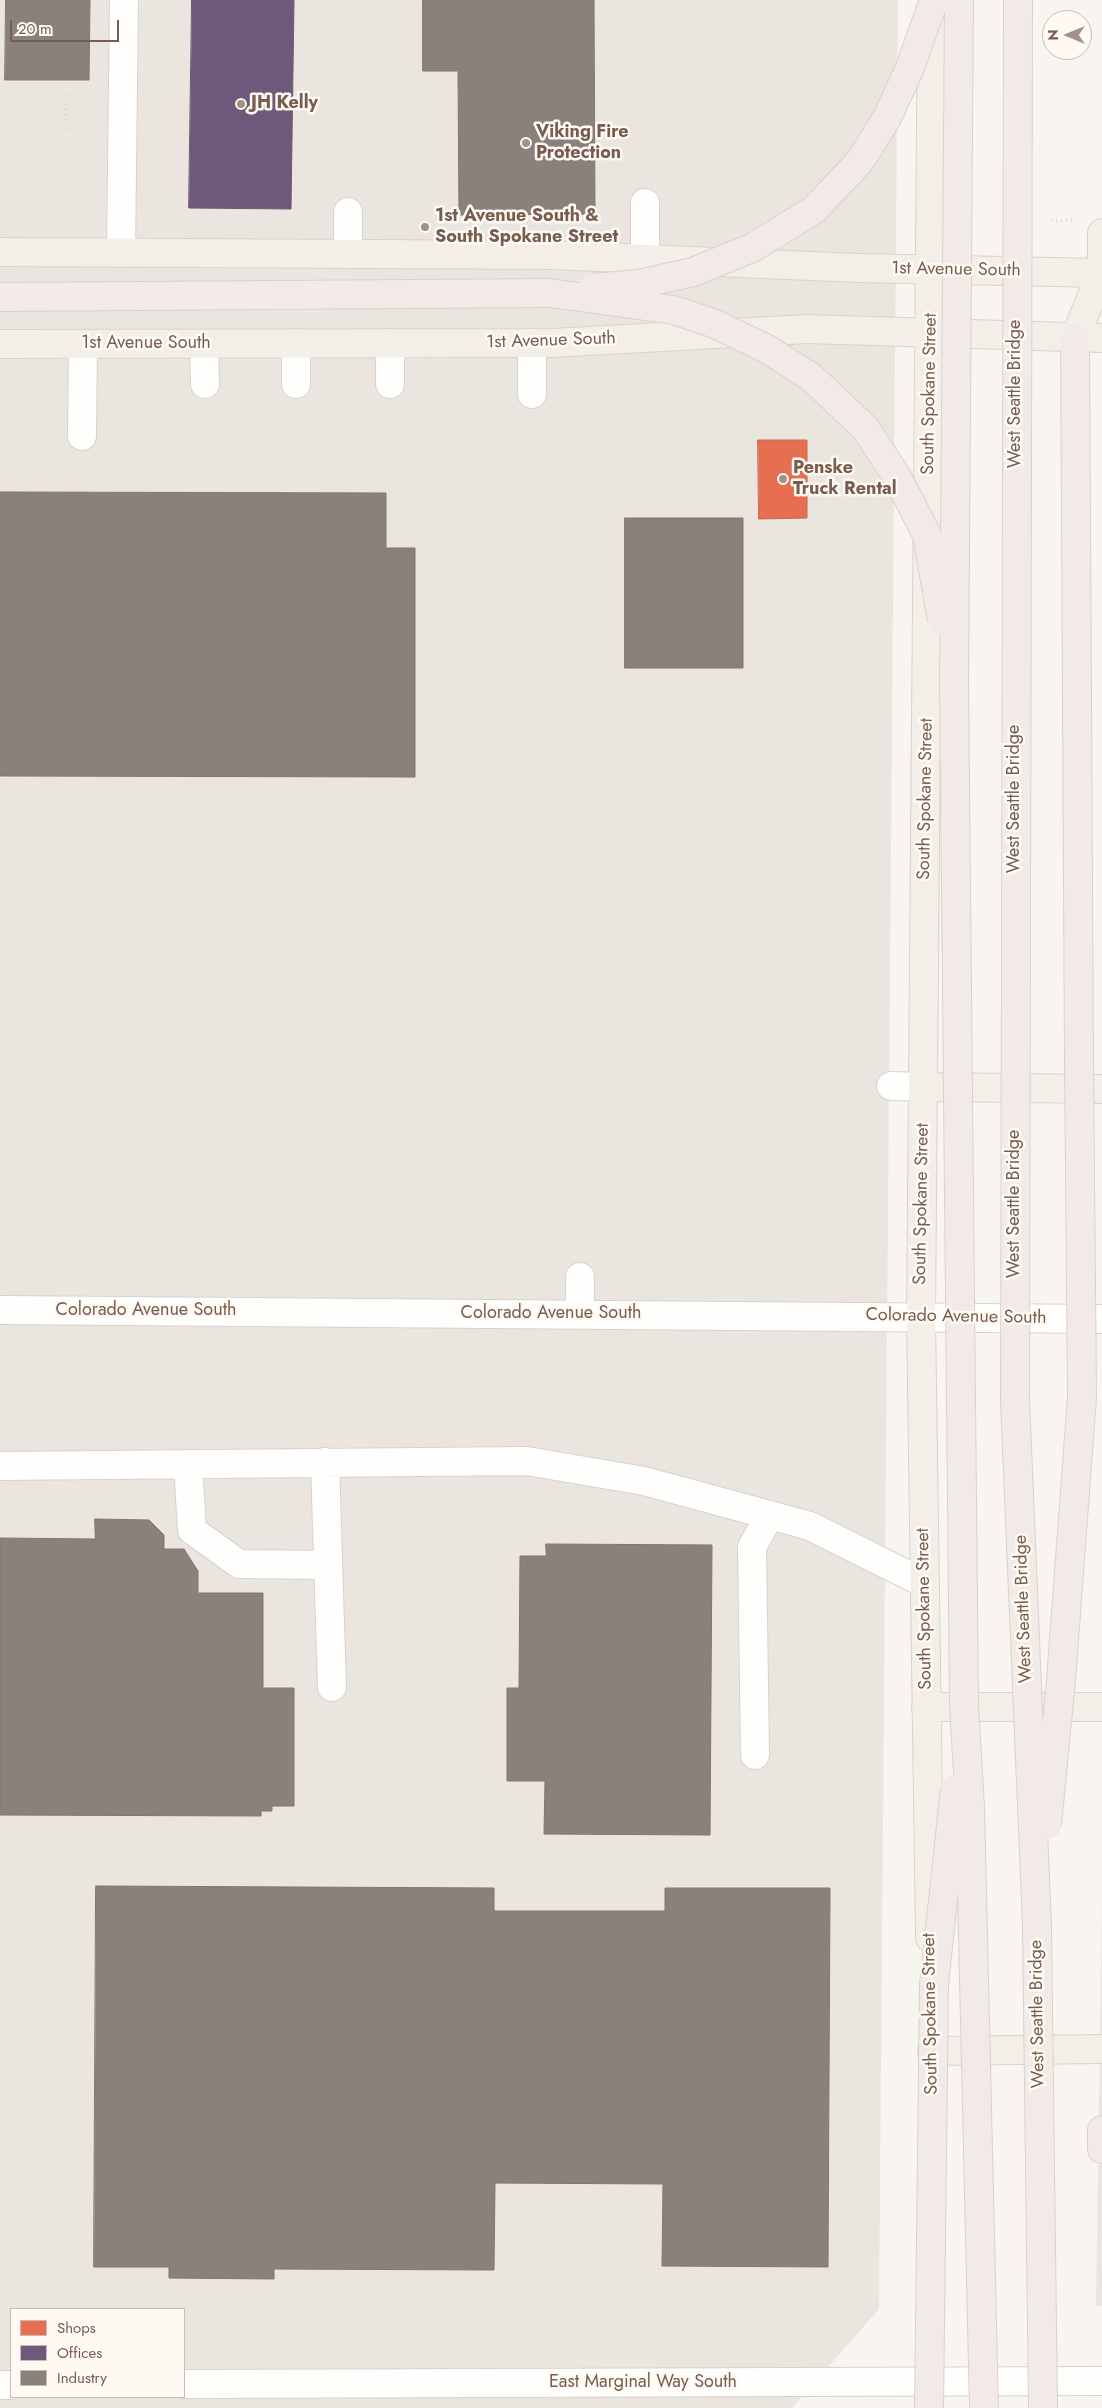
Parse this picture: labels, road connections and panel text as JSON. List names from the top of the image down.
{
  "streets": {
    "highway": ["West Seattle Bridge"],
    "main road": ["1st Avenue South", "South Spokane Street"],
    "street": ["Colorado Avenue South", "East Marginal Way South"]
  },
  "crossings": [
    ["1st Avenue South", "South Spokane Street"],
    ["South Spokane Street", "Colorado Avenue South"],
    ["South Spokane Street", "East Marginal Way South"]
  ],
  "places": [
    "JH Kelly",
    "Viking Fire Protection",
    "1st Avenue South & South Spokane Street",
    "Penske Truck Rental"
  ],
  "legend": ["Shops", "Offices", "Industry"],
  "scale_bar": "20 m",
  "north": "left"
}
